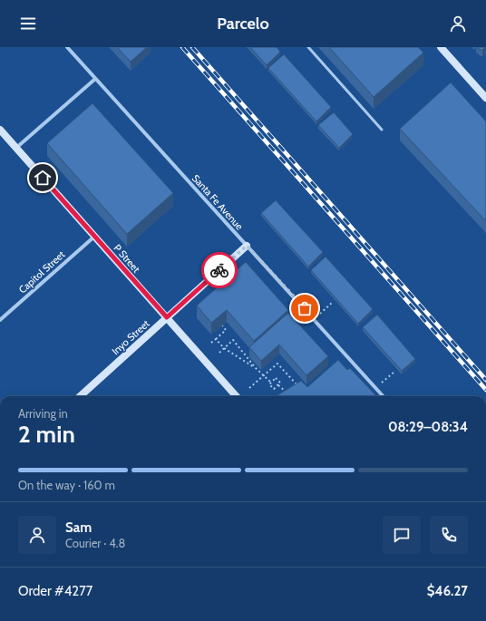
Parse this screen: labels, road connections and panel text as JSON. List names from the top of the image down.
{
  "streets": {
    "main road": ["P Street", "Inyo Street"],
    "street": ["Santa Fe Avenue", "Capitol Street"]
  },
  "crossings": [
    ["Santa Fe Avenue", "Inyo Street"],
    ["P Street", "Capitol Street"],
    ["P Street", "Inyo Street"]
  ],
  "page": {
    "header": "Parcelo",
    "heading": ["2 min", "Arriving in", "08:29–08:34"],
    "panel": [
      "Sam",
      "Courier · 4.8",
      "Order #4277",
      "$46.27"
    ],
    "bar": "On the way · 160 m"
  }
}
